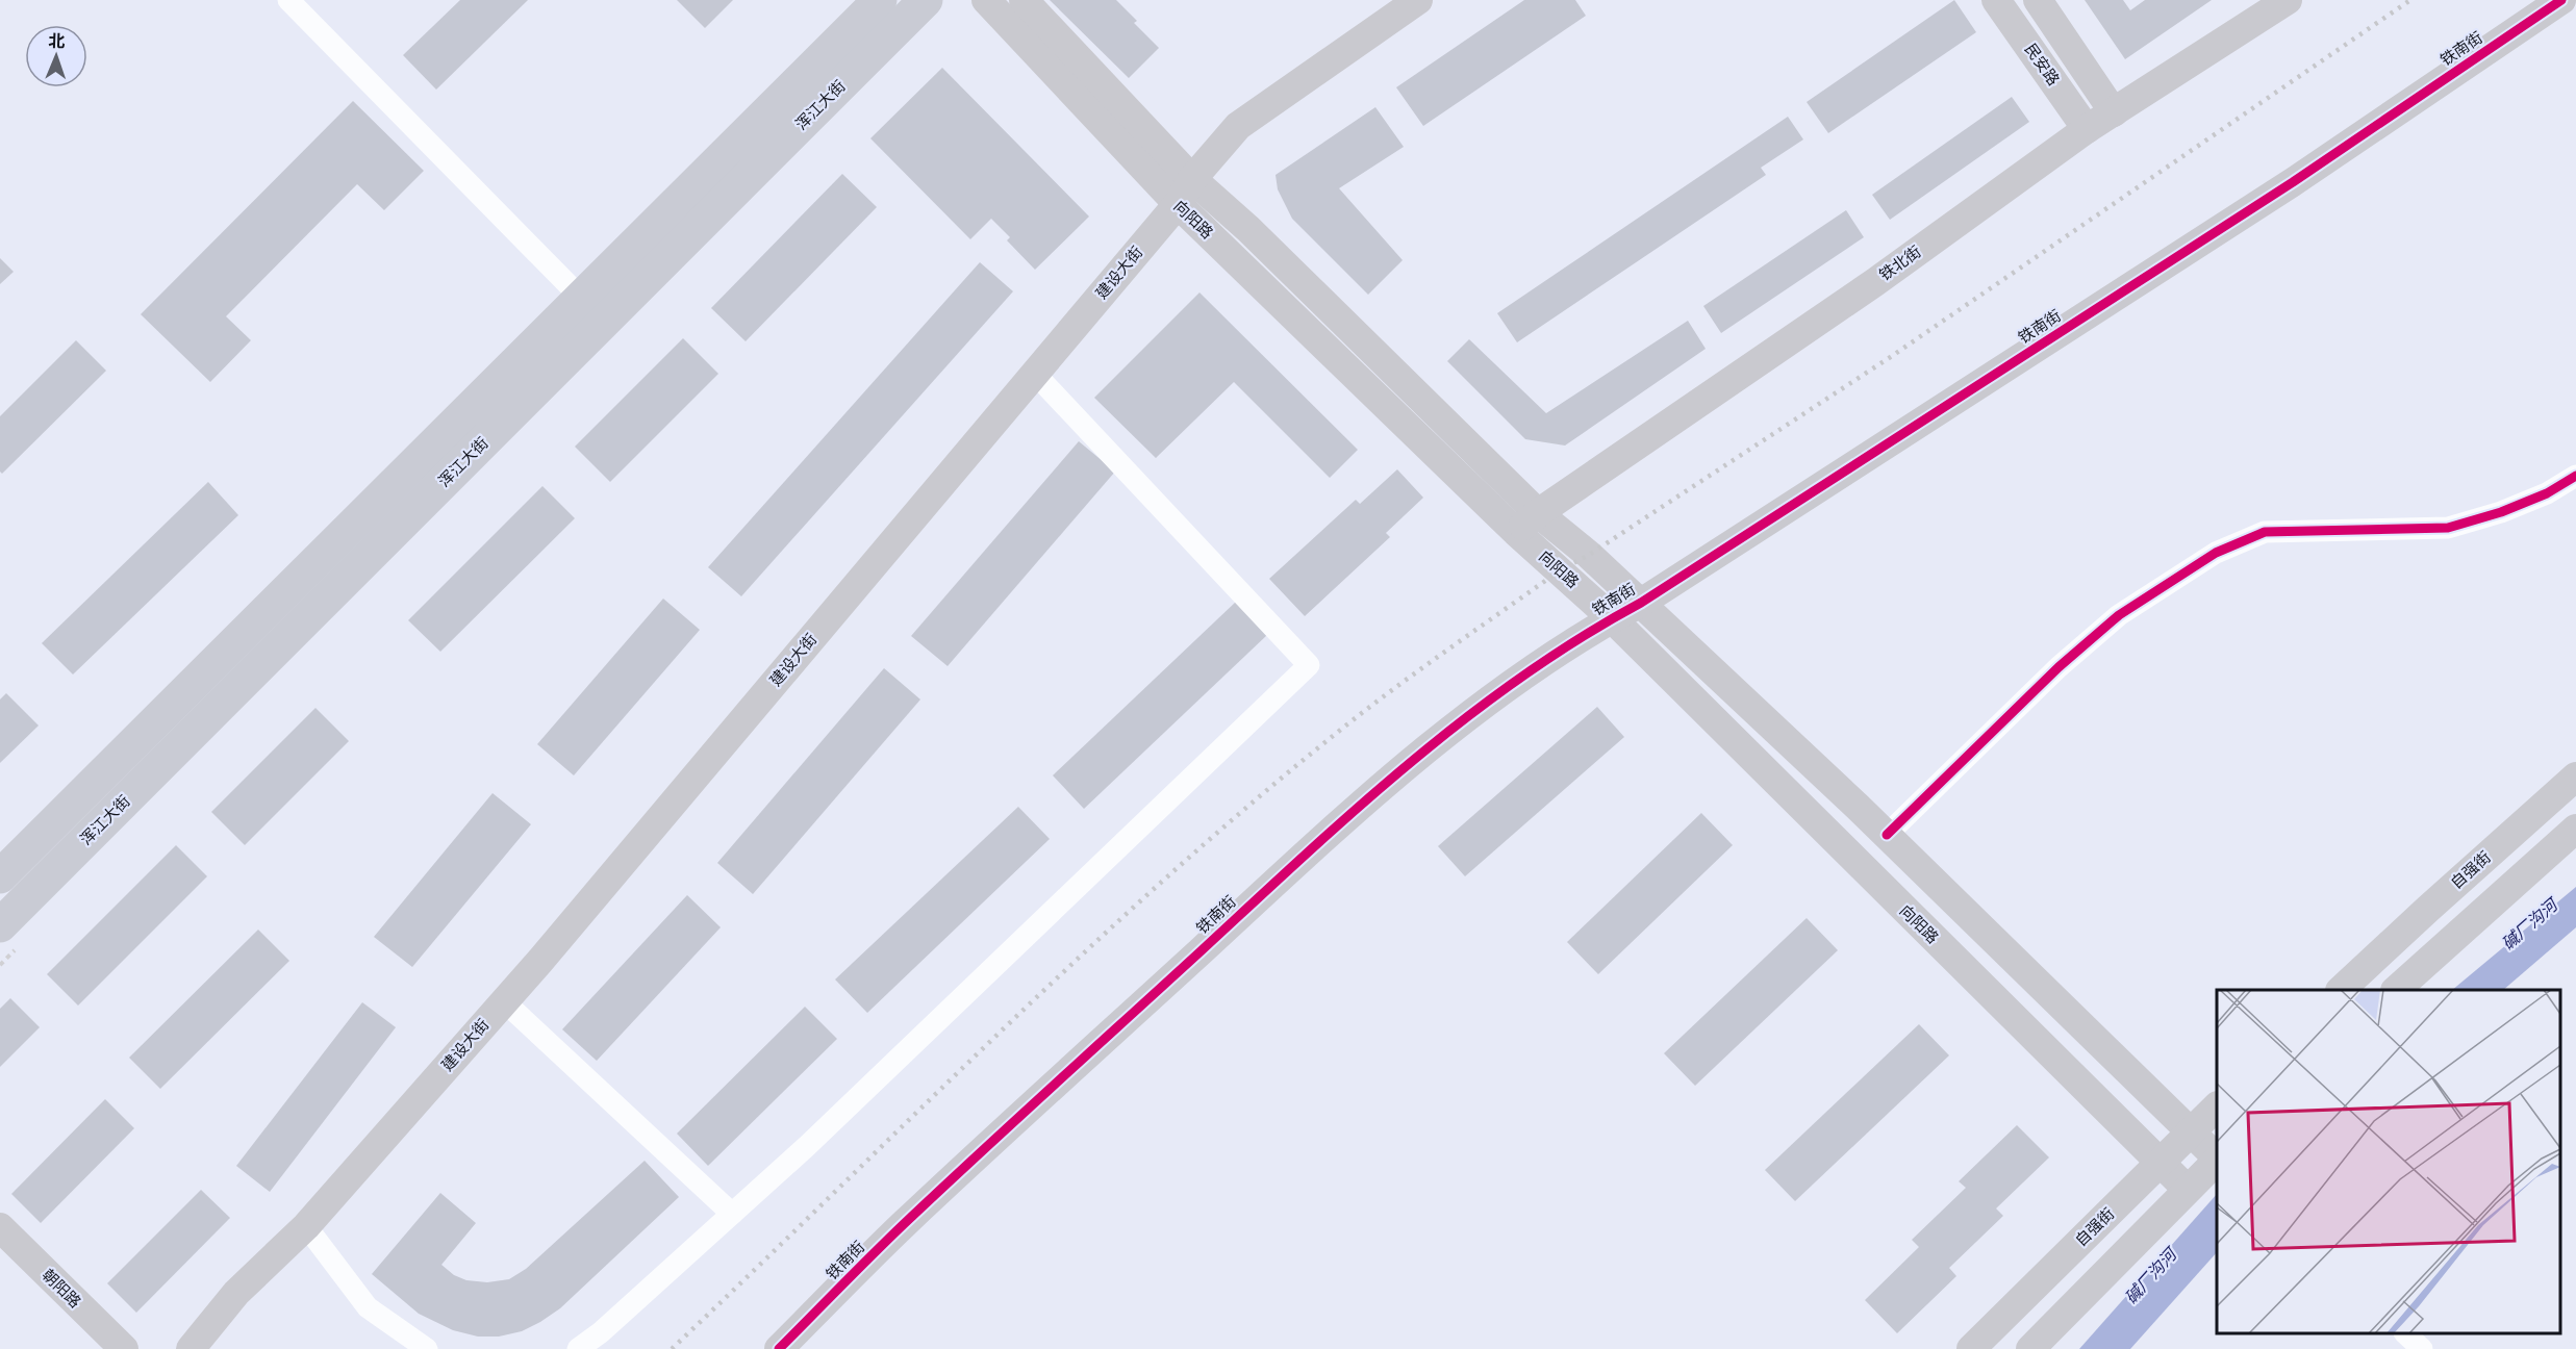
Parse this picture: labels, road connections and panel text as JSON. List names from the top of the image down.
{
  "streets": {
    "main road": [
      "铁南街",
      "民安路",
      "浑江大街",
      "向阳路",
      "铁北街",
      "建设大街",
      "自强街",
      "朝阳路"
    ]
  },
  "crossings": [
    ["铁南街", "向阳路"],
    ["民安路", "铁北街"],
    ["向阳路", "铁北街"],
    ["向阳路", "建设大街"],
    ["向阳路", "自强街"]
  ],
  "water": ["碱厂沟河"],
  "north": "top"
}
